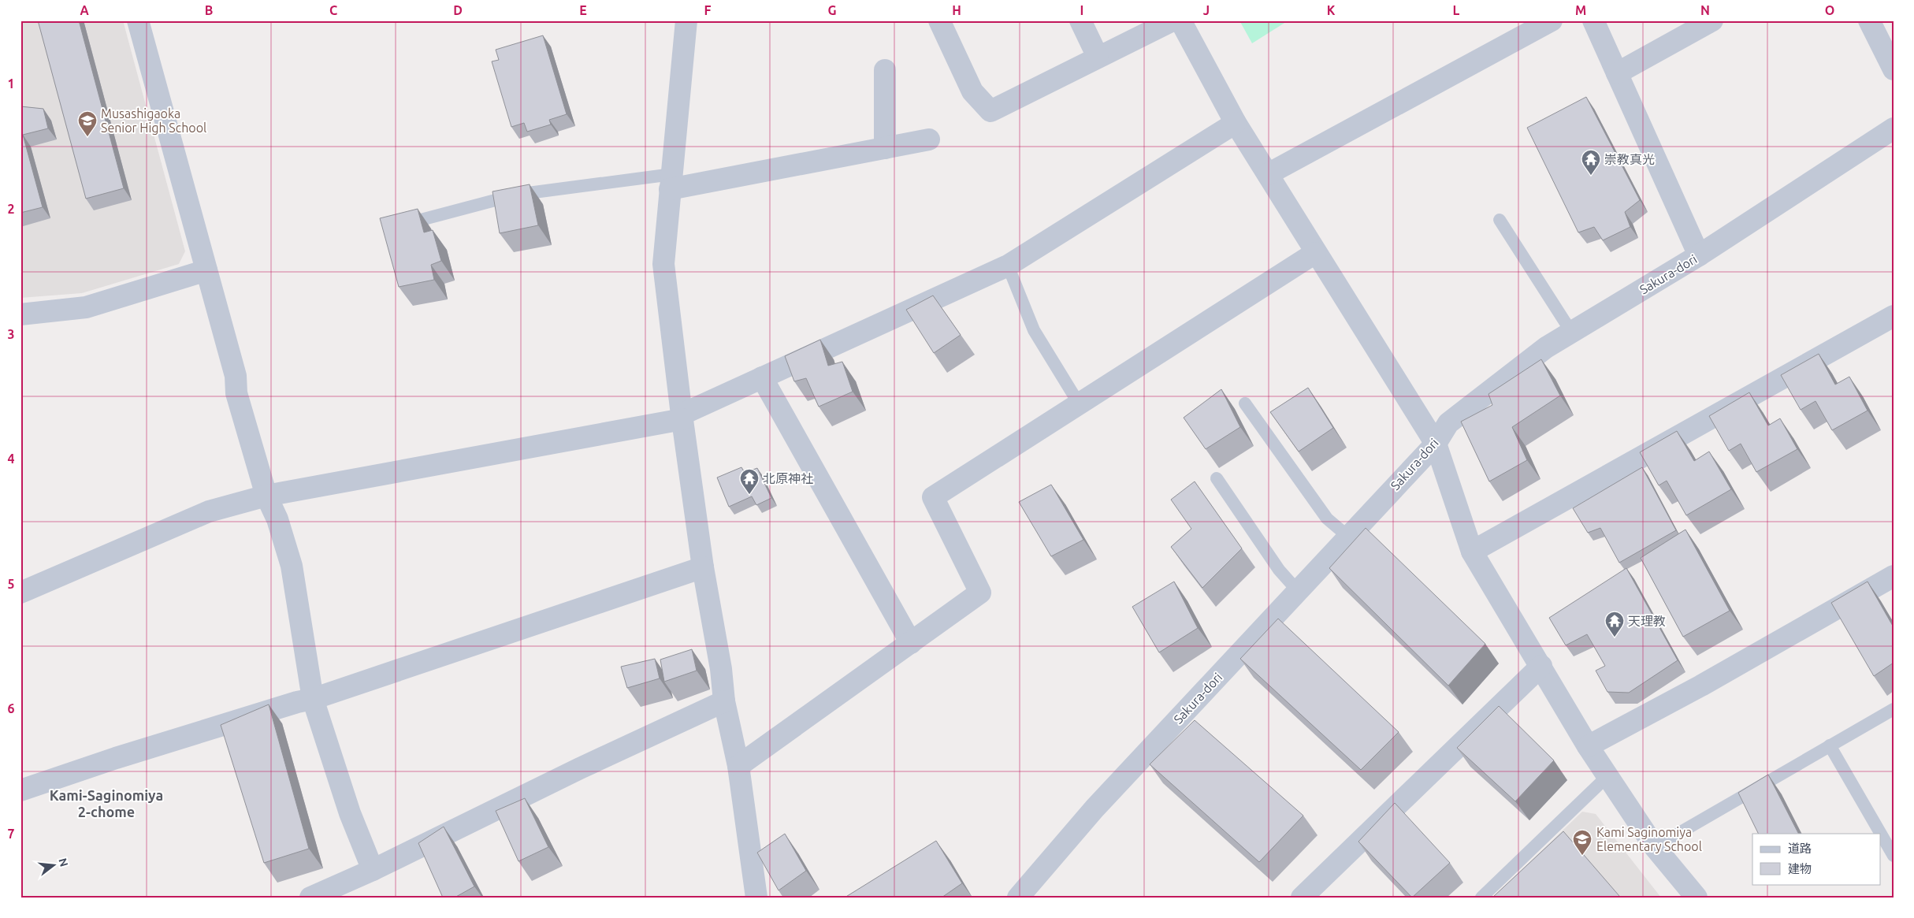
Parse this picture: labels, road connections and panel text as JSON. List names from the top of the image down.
{
  "streets": {
    "street": ["Sakura-dori"]
  },
  "districts": ["Kami-Saginomiya 2-chome"],
  "places": {
    "school or university": ["Musashigaoka Senior High School", "Kami Saginomiya Elementary School"],
    "temple": ["崇教真光", "北原神社", "天理教"]
  },
  "legend": ["道路", "建物"],
  "north": "right",
  "grid": {
    "columns": [
      "A",
      "B",
      "C",
      "D",
      "E",
      "F",
      "G",
      "H",
      "I",
      "J",
      "K",
      "L",
      "M",
      "N",
      "O"
    ],
    "rows": [
      "1",
      "2",
      "3",
      "4",
      "5",
      "6",
      "7"
    ]
  }
}
